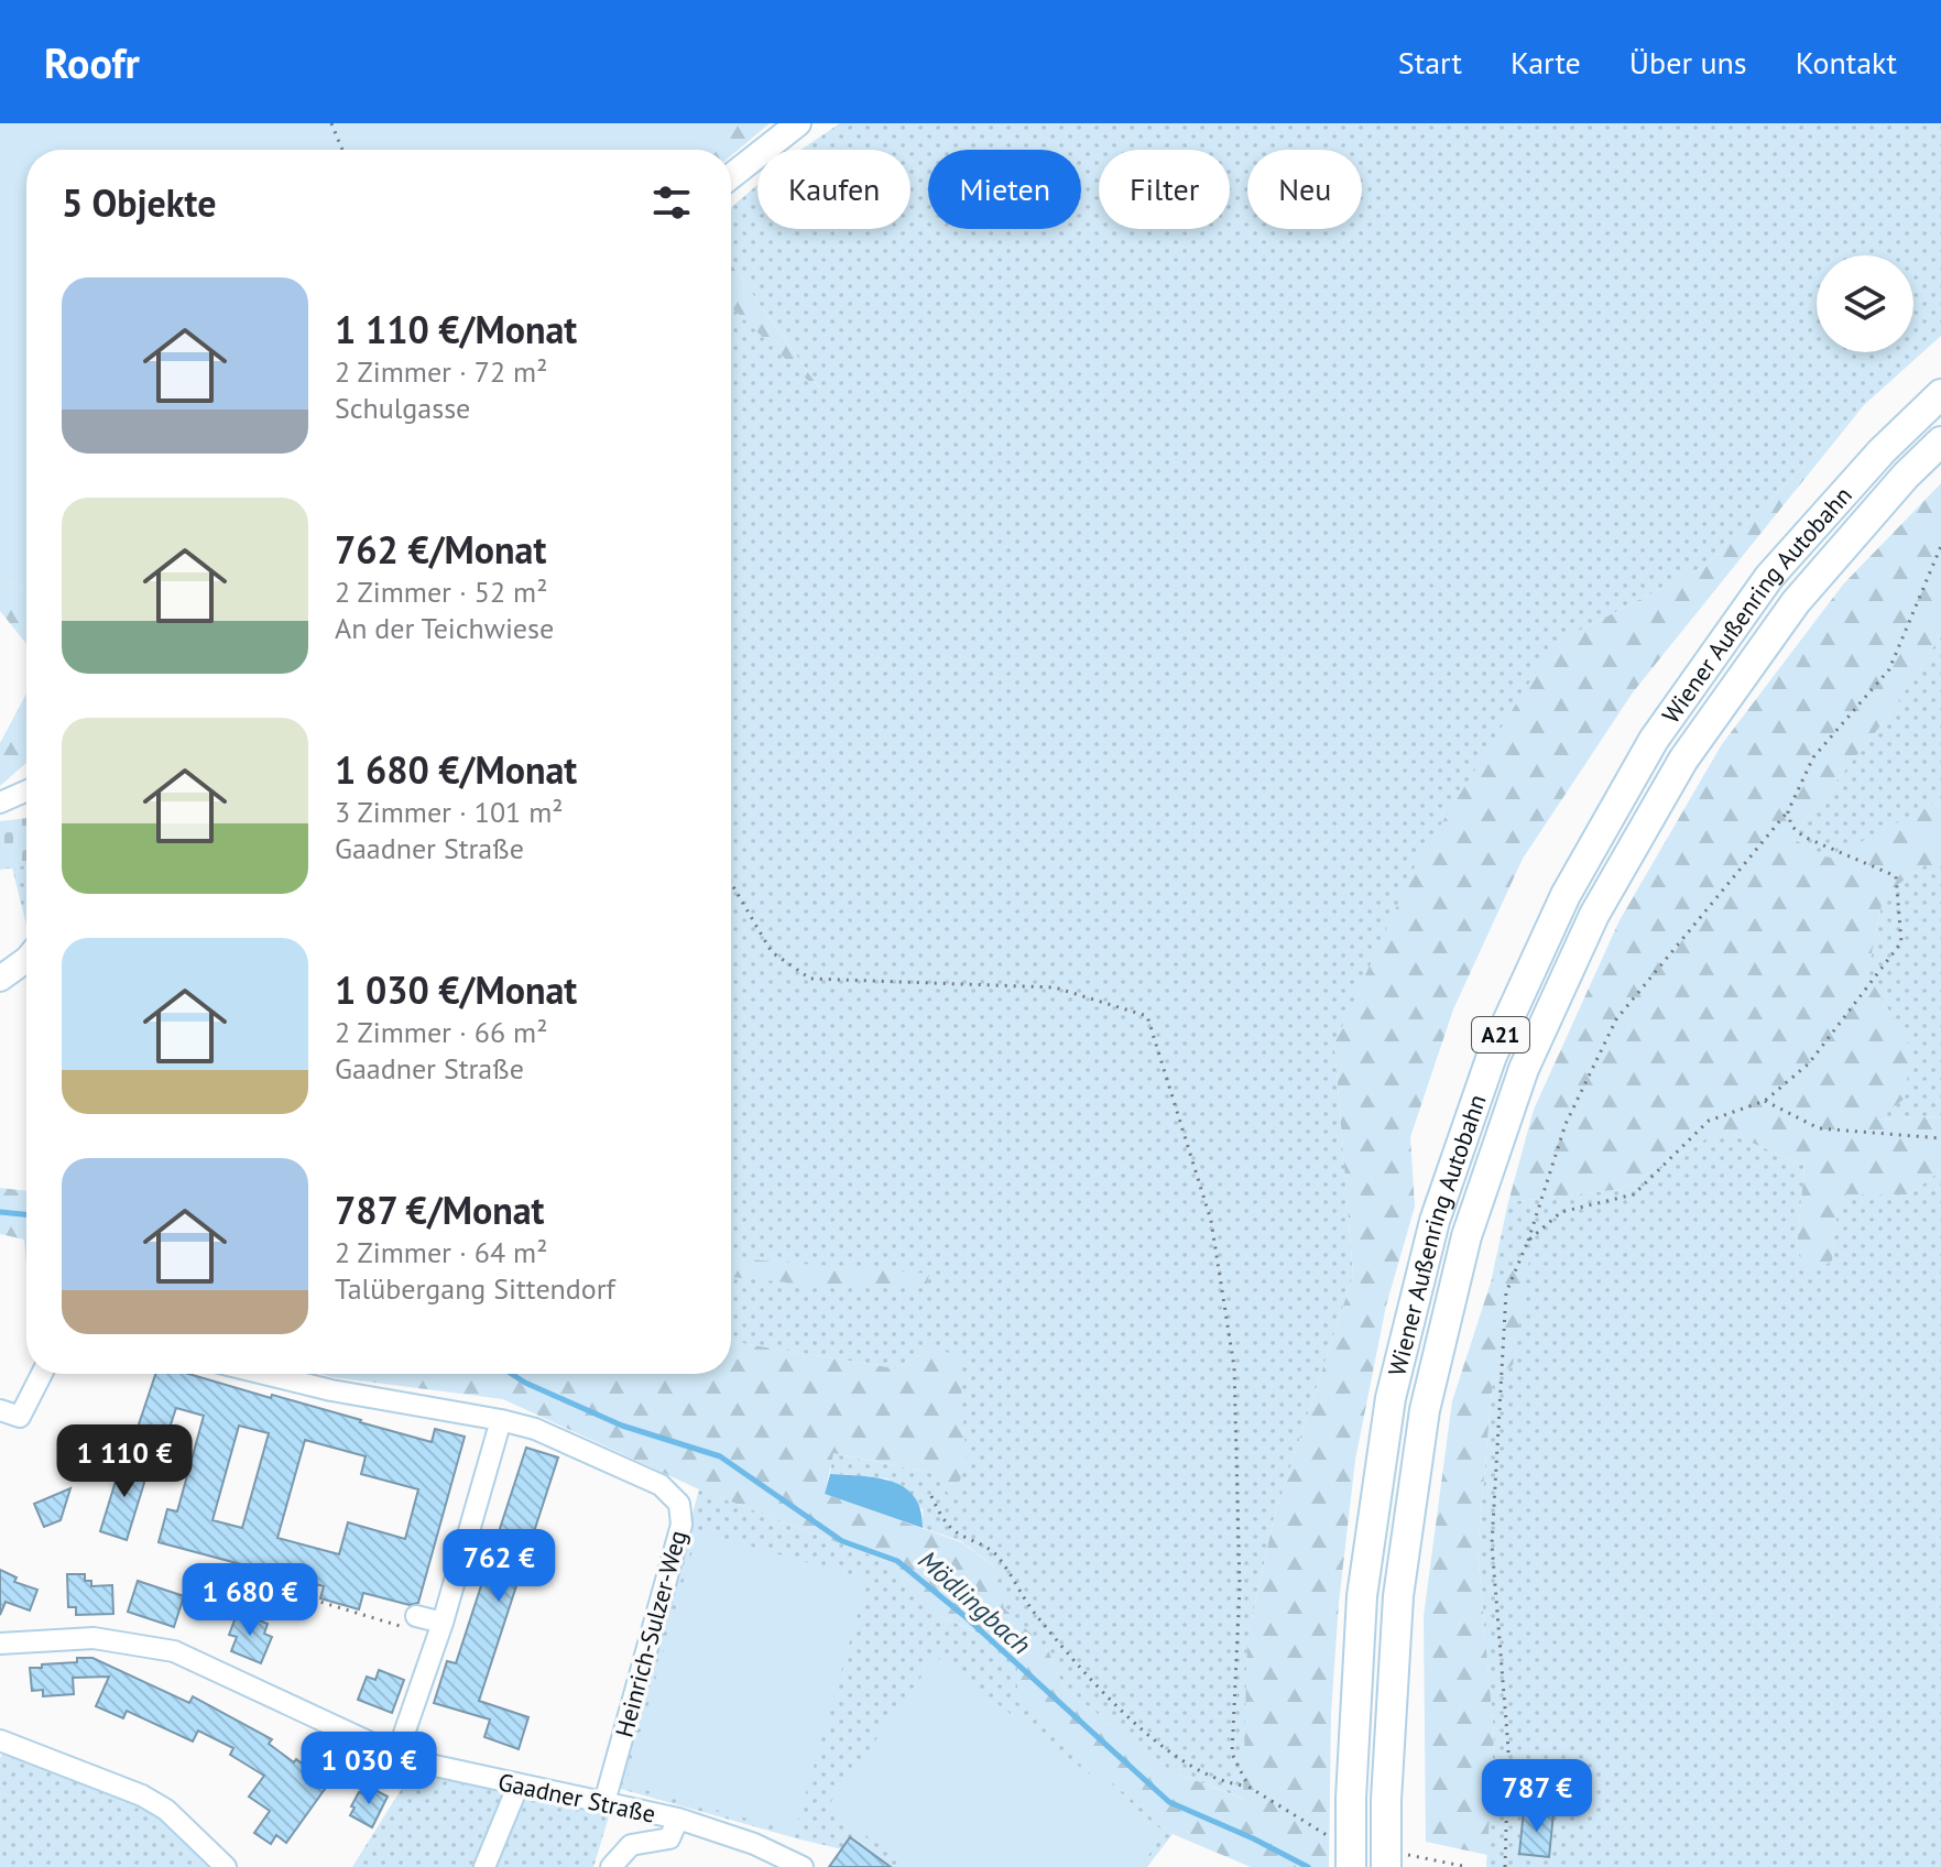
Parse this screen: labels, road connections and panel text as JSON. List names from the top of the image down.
{
  "streets": {
    "highway": ["Wiener Außenring Autobahn", "A21"],
    "street": ["Heinrich-Sulzer-Weg", "Gaadner Straße"]
  },
  "crossings": [
    ["Heinrich-Sulzer-Weg", "Gaadner Straße"]
  ],
  "water": ["Mödlingbach"],
  "page": {
    "header": "Roofr",
    "nav": [
      "Start",
      "Karte",
      "Über uns",
      "Kontakt"
    ],
    "chip": [
      "Kaufen",
      "Mieten",
      "Filter",
      "Neu"
    ],
    "heading": "5 Objekte",
    "list": [
      {
        "name": "1 110 €/Monat",
        "note": "2 Zimmer · 72 m² · Schulgasse"
      },
      {
        "name": "762 €/Monat",
        "note": "2 Zimmer · 52 m² · An der Teichwiese"
      },
      {
        "name": "1 680 €/Monat",
        "note": "3 Zimmer · 101 m² · Gaadner Straße"
      },
      {
        "name": "1 030 €/Monat",
        "note": "2 Zimmer · 66 m² · Gaadner Straße"
      },
      {
        "name": "787 €/Monat",
        "note": "2 Zimmer · 64 m² · Talübergang Sittendorf"
      }
    ],
    "price": [
      "1 110 €",
      "762 €",
      "1 680 €",
      "1 030 €",
      "787 €"
    ]
  }
}
